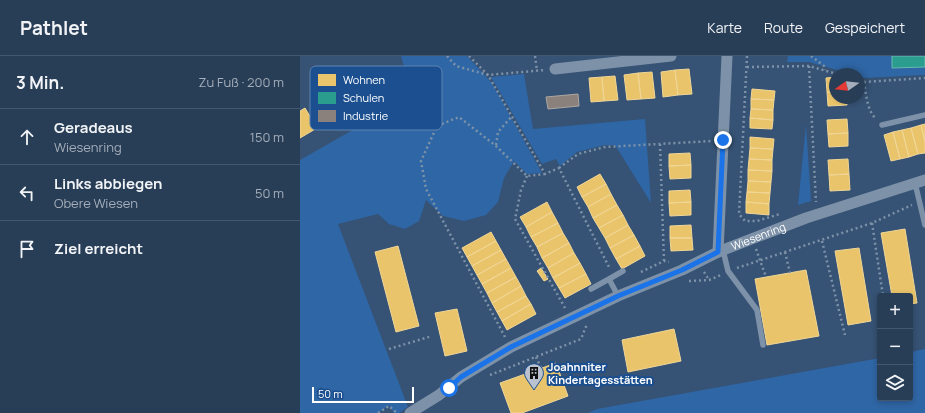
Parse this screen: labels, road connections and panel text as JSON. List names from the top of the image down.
{
  "streets": {
    "street": ["Wiesenring"]
  },
  "places": {
    "building": ["Joahnniter Kindertagesstätten"]
  },
  "legend": ["Wohnen", "Schulen", "Industrie"],
  "scale_bar": "50 m",
  "north": "left",
  "page": {
    "header": "Pathlet",
    "nav": ["Karte", "Route", "Gespeichert"],
    "heading": ["3 Min.", "Zu Fuß · 200 m"],
    "list": [
      ["Geradeaus", "Wiesenring", "150 m"],
      ["Links abbiegen", "Obere Wiesen", "50 m"],
      "Ziel erreicht"
    ],
    "map_buttons": ["+", "−"],
    "scale": "50 m"
  }
}
